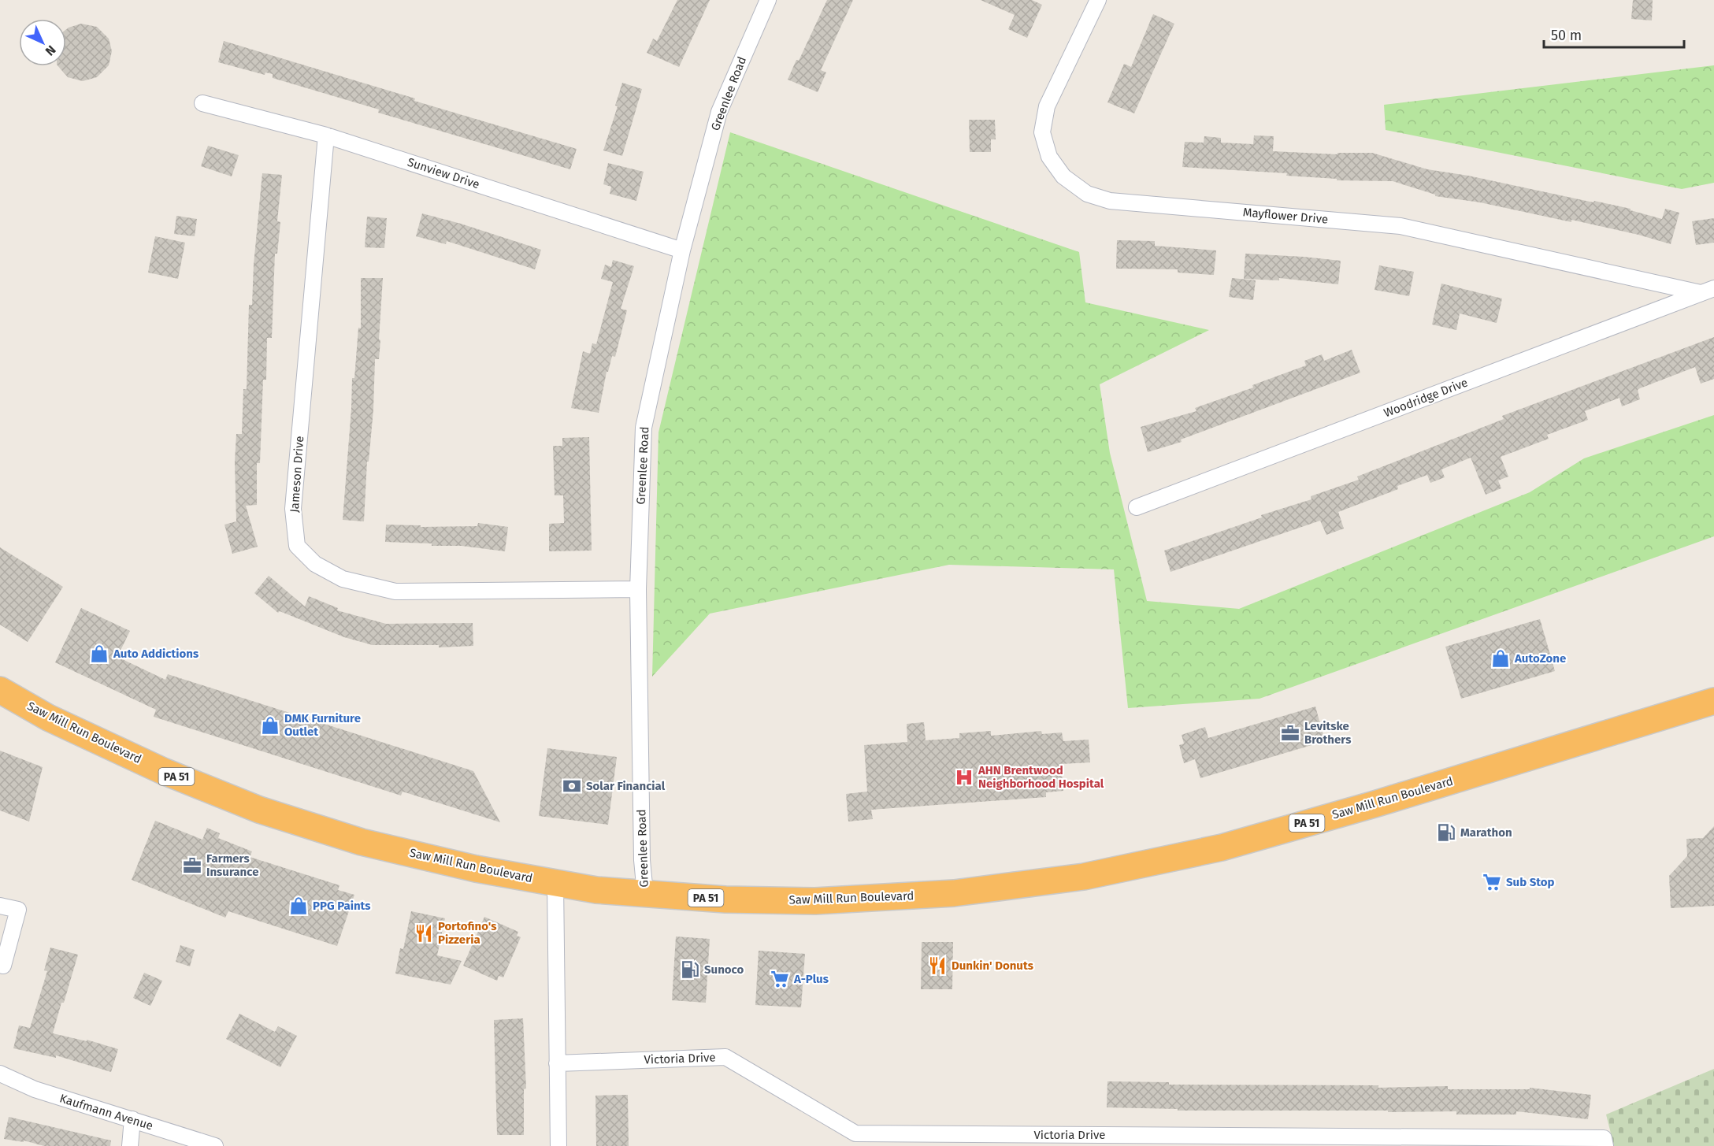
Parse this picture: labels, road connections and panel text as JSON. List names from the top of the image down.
{
  "streets": {
    "highway": ["Saw Mill Run Boulevard", "PA 51"],
    "street": [
      "Greenlee Road",
      "Sunview Drive",
      "Mayflower Drive",
      "Woodridge Drive",
      "Jameson Drive",
      "Victoria Drive",
      "Kaufmann Avenue"
    ]
  },
  "crossings": [
    ["Greenlee Road", "Sunview Drive"],
    ["Greenlee Road", "Jameson Drive"],
    ["Greenlee Road", "Saw Mill Run Boulevard"],
    ["Sunview Drive", "Jameson Drive"],
    ["Mayflower Drive", "Woodridge Drive"]
  ],
  "places": {
    "shop": [
      "Auto Addictions",
      "AutoZone",
      "DMK Furniture Outlet",
      "PPG Paints"
    ],
    "office": ["Levitske Brothers", "Farmers Insurance"],
    "hospital": ["AHN Brentwood Neighborhood Hospital"],
    "bank": ["Solar Financial"],
    "fuel station": ["Marathon", "Sunoco"],
    "supermarket": ["Sub Stop", "A-Plus"],
    "restaurant": ["Portofino's Pizzeria", "Dunkin' Donuts"]
  },
  "scale_bar": "50 m",
  "north": "bottom right"
}
